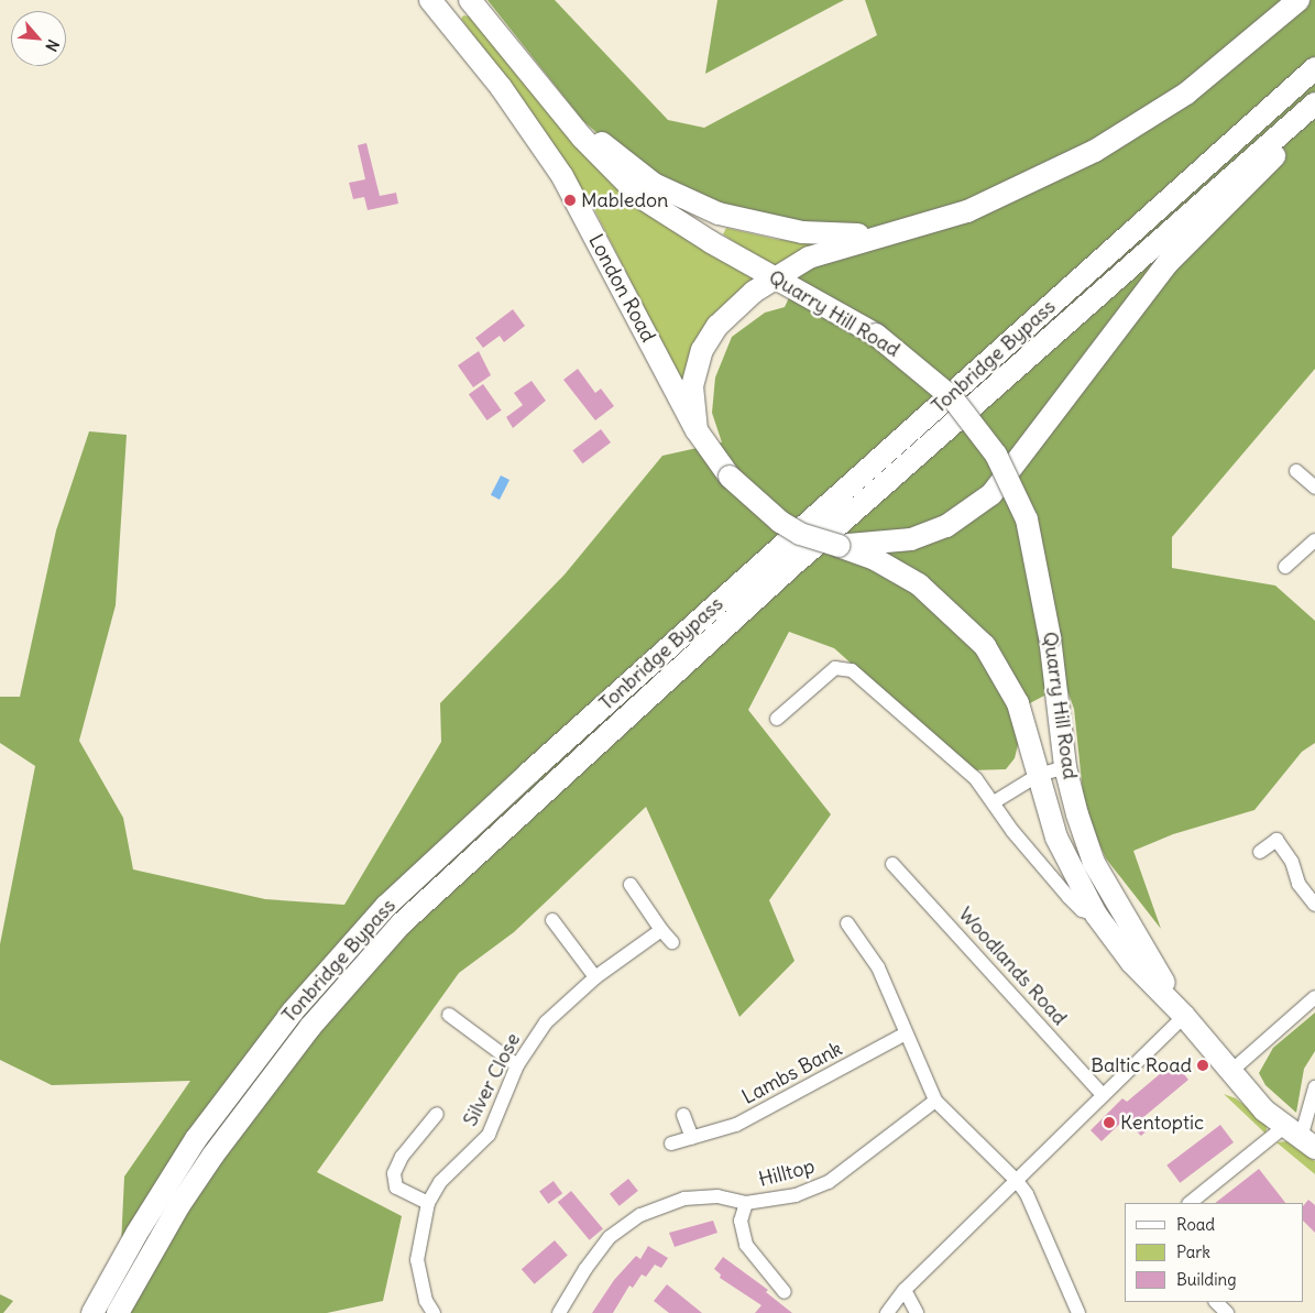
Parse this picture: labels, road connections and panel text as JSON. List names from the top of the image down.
{
  "streets": {
    "highway": ["London Road", "Quarry Hill Road", "Tonbridge Bypass"],
    "street": [
      "Woodlands Road",
      "Lambs Bank",
      "Silver Close",
      "Hilltop"
    ]
  },
  "crossings": [
    ["London Road", "Quarry Hill Road"]
  ],
  "places": ["Mabledon", "Baltic Road", "Kentoptic"],
  "legend": ["Road", "Park", "Building"],
  "north": "bottom right"
}
